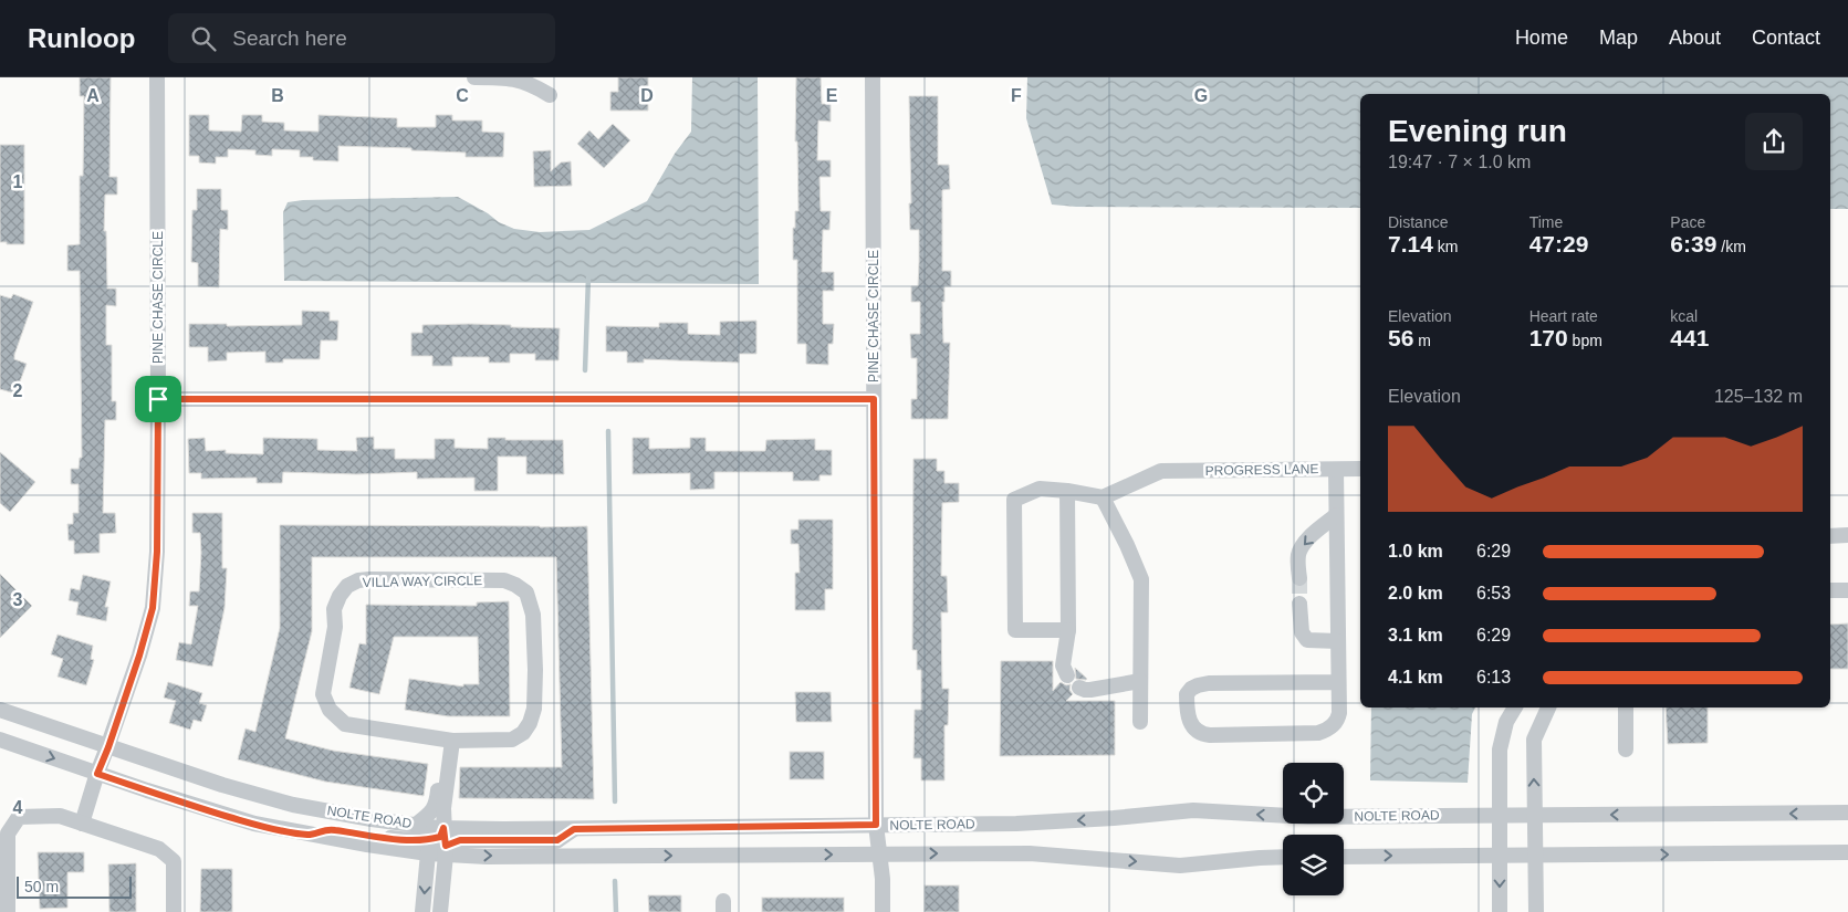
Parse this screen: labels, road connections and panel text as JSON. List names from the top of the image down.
{
  "streets": {
    "street": [
      "PINE CHASE CIRCLE",
      "PROGRESS LANE",
      "VILLA WAY CIRCLE",
      "NOLTE ROAD"
    ]
  },
  "crossings": [
    ["PINE CHASE CIRCLE", "NOLTE ROAD"]
  ],
  "scale_bar": "50 m",
  "page": {
    "header": "Runloop",
    "search": "Search here",
    "nav": [
      "Home",
      "Map",
      "About",
      "Contact"
    ],
    "heading": ["Evening run", "19:47 · 7 × 1.0 km"],
    "stats": [
      ["Distance", "7.14 km"],
      ["Time", "47:29"],
      ["Pace", "6:39 /km"],
      ["Elevation", "56 m"],
      ["Heart rate", "170 bpm"],
      ["kcal", "441"]
    ],
    "chart": ["Elevation", "125–132 m"],
    "list": [
      {
        "name": "1.0 km",
        "note": "6:29"
      },
      {
        "name": "2.0 km",
        "note": "6:53"
      },
      {
        "name": "3.1 km",
        "note": "6:29"
      },
      {
        "name": "4.1 km",
        "note": "6:13"
      }
    ],
    "scale": "50 m"
  },
  "grid": {
    "columns": [
      "A",
      "B",
      "C",
      "D",
      "E",
      "F",
      "G"
    ],
    "rows": [
      "1",
      "2",
      "3",
      "4"
    ]
  }
}
